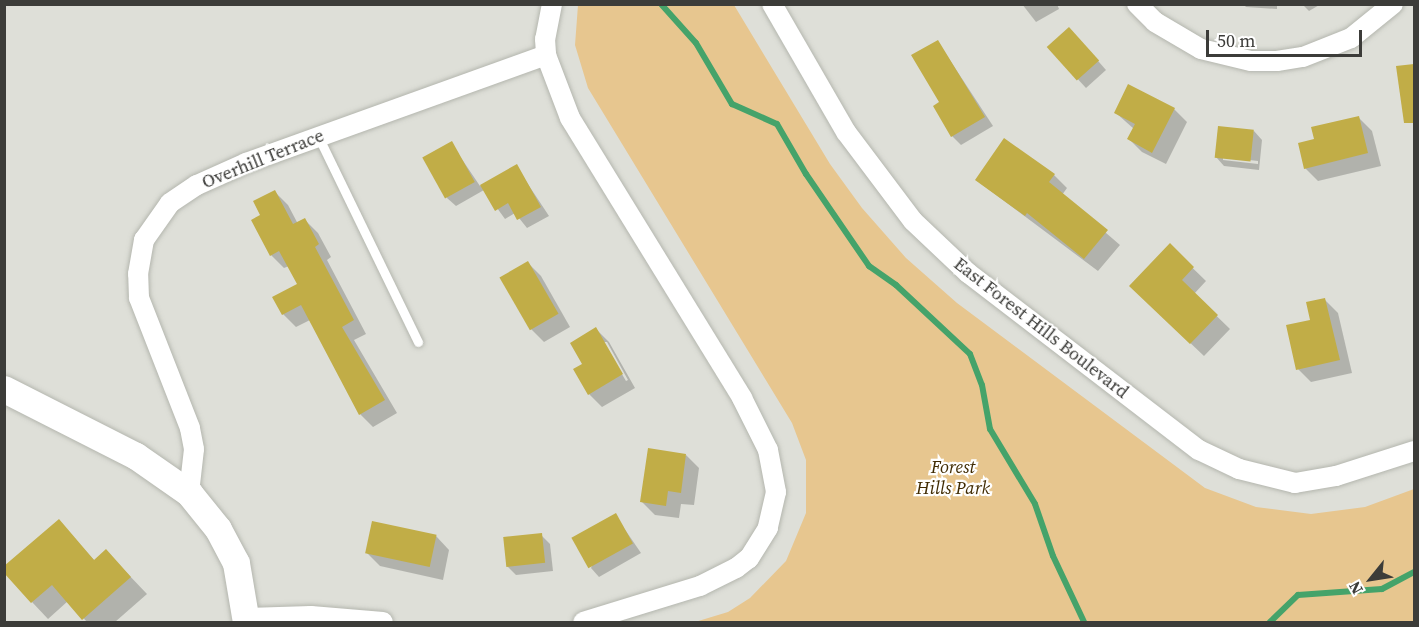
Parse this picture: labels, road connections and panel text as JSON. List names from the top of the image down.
{
  "streets": {
    "street": ["Overhill Terrace", "East Forest Hills Boulevard"]
  },
  "parks": ["Forest Hills Park"],
  "scale_bar": "50 m",
  "north": "bottom left"
}
